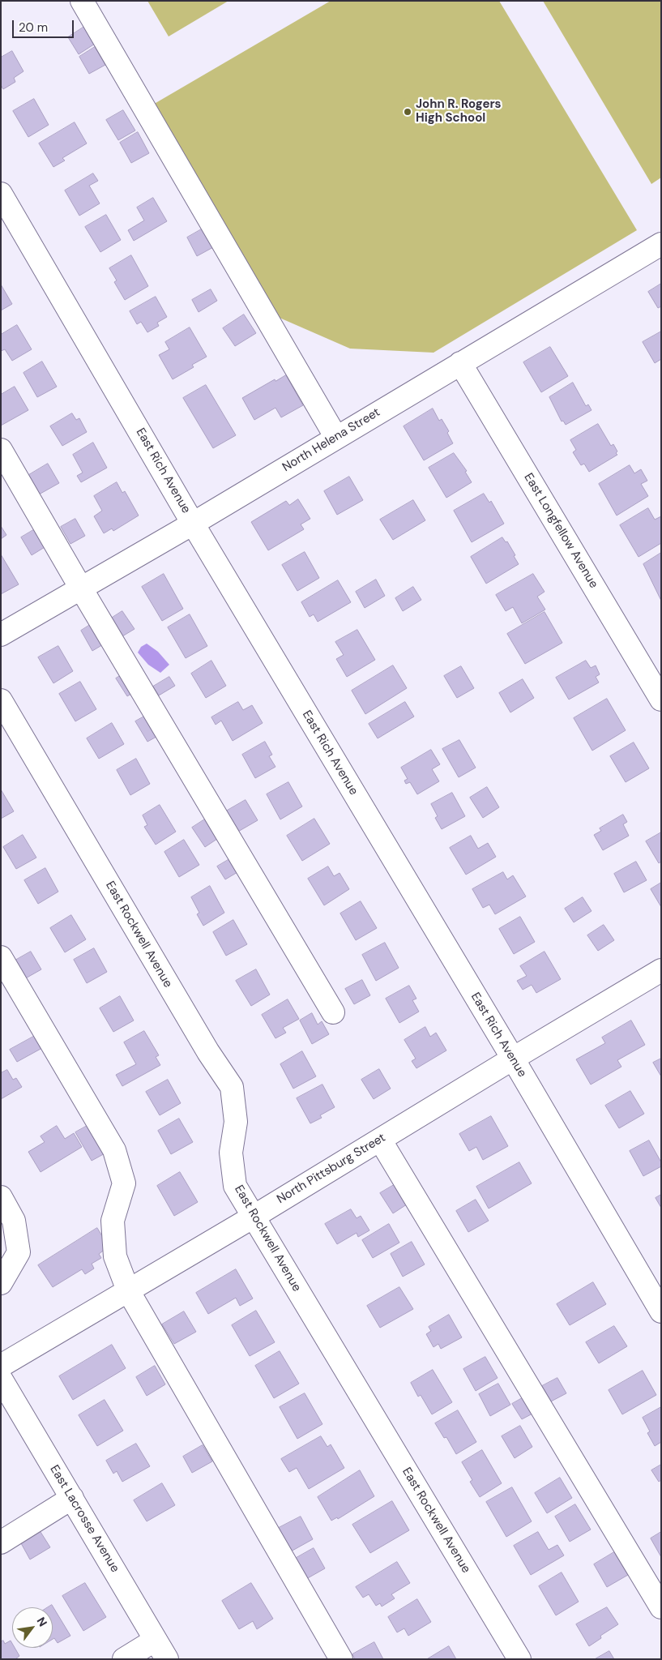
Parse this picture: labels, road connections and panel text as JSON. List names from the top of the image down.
{
  "streets": {
    "street": [
      "North Helena Street",
      "East Rich Avenue",
      "East Longfellow Avenue",
      "East Rockwell Avenue",
      "North Pittsburg Street",
      "East Lacrosse Avenue"
    ]
  },
  "crossings": [
    ["North Helena Street", "East Rich Avenue"],
    ["North Helena Street", "East Longfellow Avenue"],
    ["East Rich Avenue", "North Pittsburg Street"],
    ["East Rockwell Avenue", "North Pittsburg Street"]
  ],
  "places": ["John R. Rogers High School"],
  "scale_bar": "20 m",
  "north": "top right"
}
